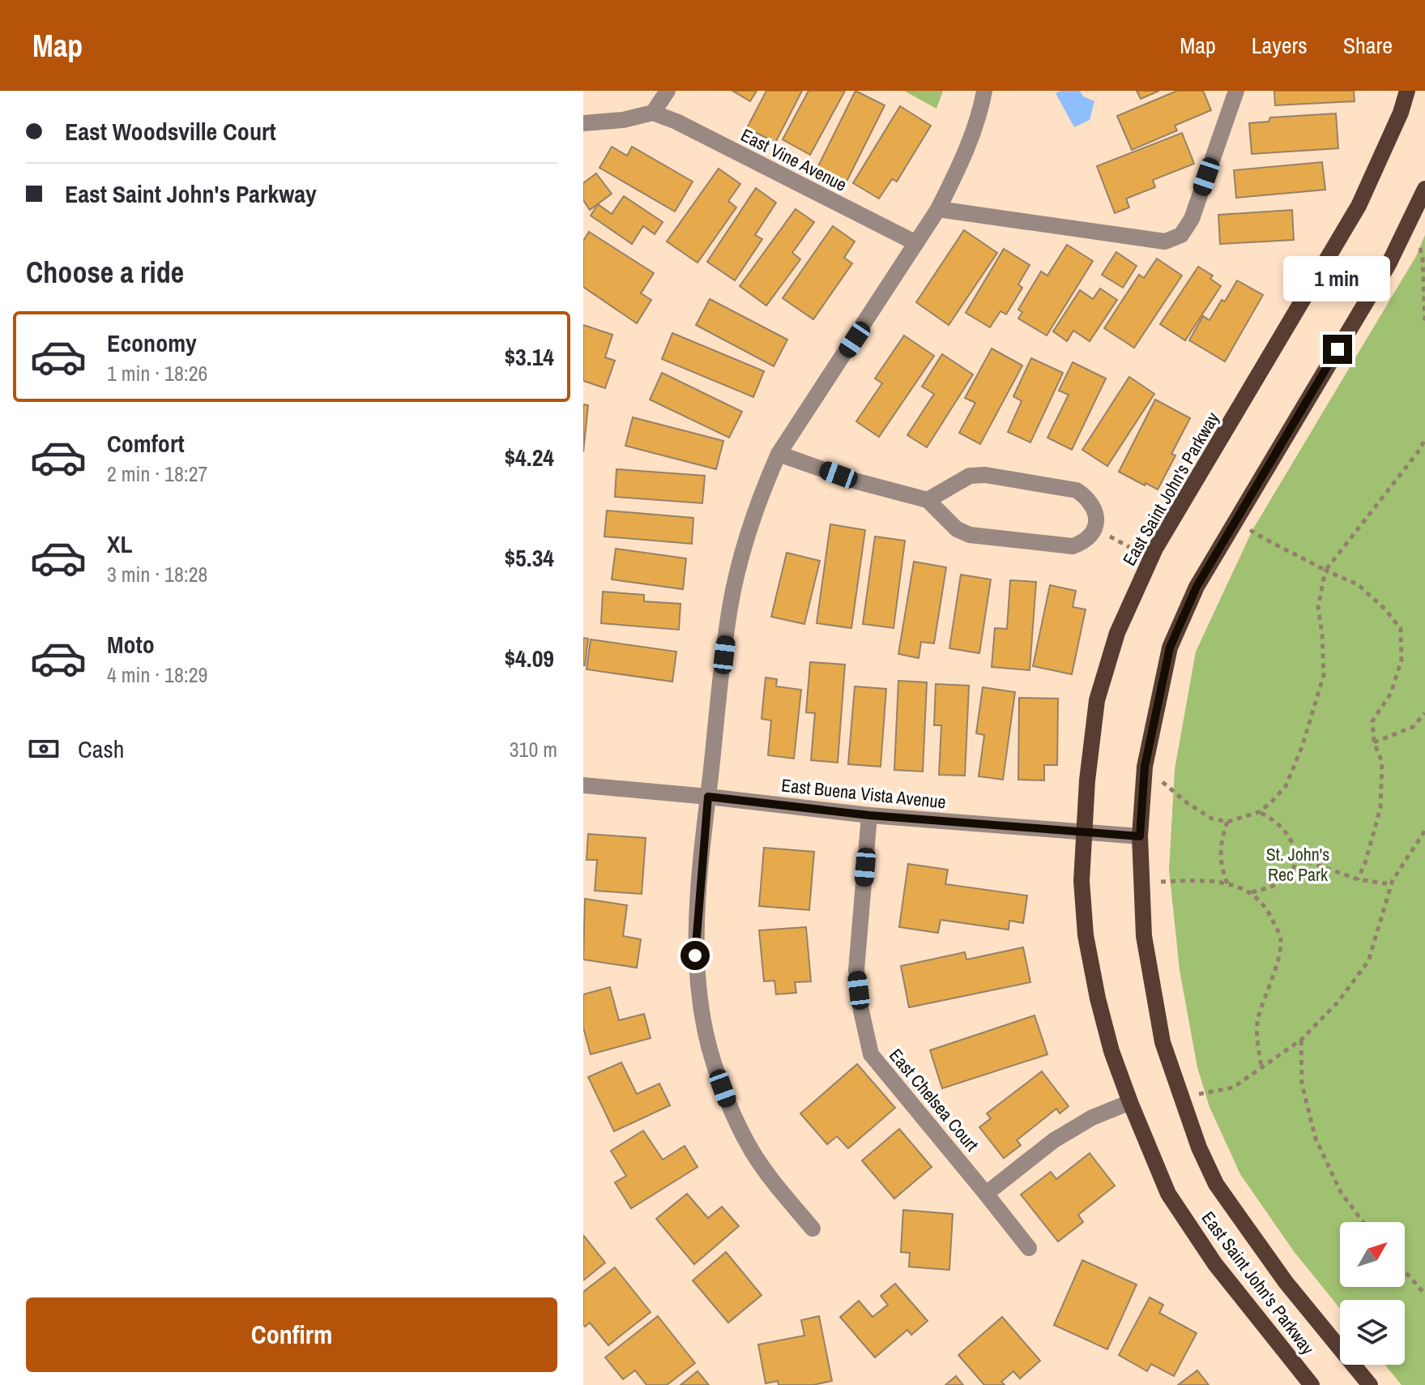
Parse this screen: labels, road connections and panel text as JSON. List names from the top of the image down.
{
  "streets": {
    "main road": ["East Saint John's Parkway"],
    "street": ["East Vine Avenue", "East Buena Vista Avenue", "East Chelsea Court"]
  },
  "crossings": [
    ["East Saint John's Parkway", "East Buena Vista Avenue"],
    ["East Buena Vista Avenue", "East Chelsea Court"]
  ],
  "parks": ["St. John's Rec Park"],
  "north": "top right",
  "page": {
    "header": "Map",
    "nav": ["Map", "Layers", "Share"],
    "banner": ["East Woodsville Court", "East Saint John's Parkway"],
    "heading": "Choose a ride",
    "bubble": "1 min",
    "list": [
      {
        "name": "Economy",
        "note": "1 min · 18:26",
        "value": "$3.14"
      },
      {
        "name": "Comfort",
        "note": "2 min · 18:27",
        "value": "$4.24"
      },
      {
        "name": "XL",
        "note": "3 min · 18:28",
        "value": "$5.34"
      },
      {
        "name": "Moto",
        "note": "4 min · 18:29",
        "value": "$4.09"
      }
    ],
    "pay": ["Cash", "310 m"],
    "buttons": "Confirm"
  }
}
